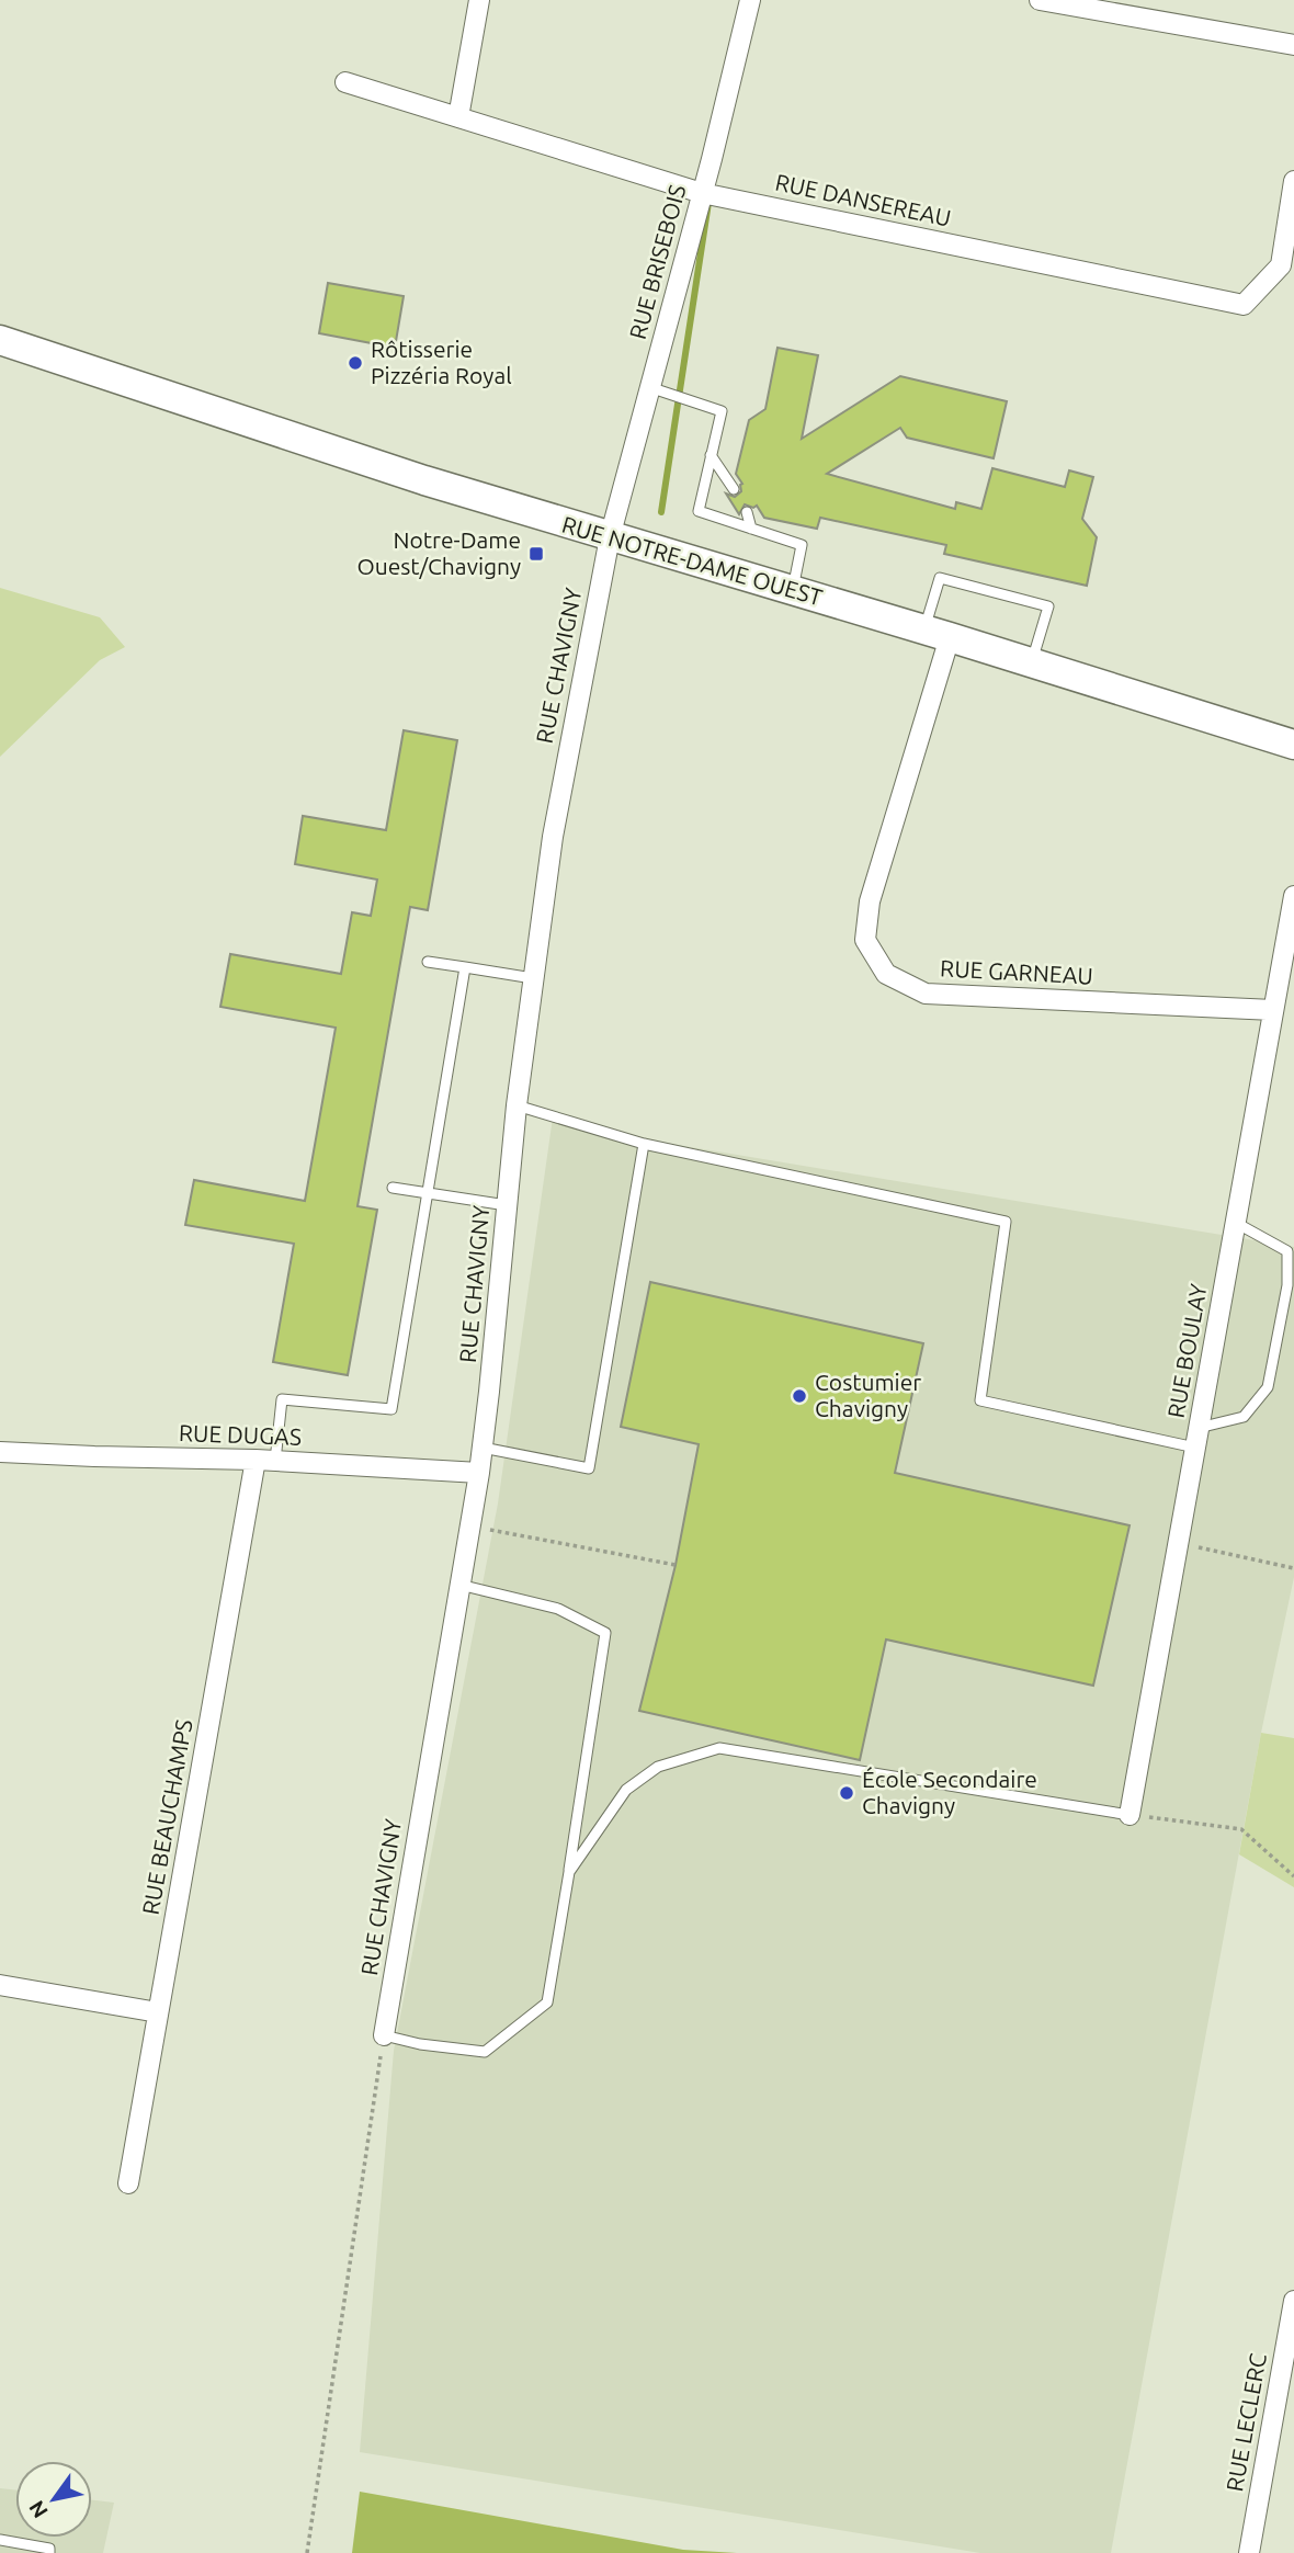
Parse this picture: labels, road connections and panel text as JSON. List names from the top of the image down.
{
  "streets": {
    "main road": ["RUE NOTRE-DAME OUEST"],
    "street": [
      "RUE DANSEREAU",
      "RUE BRISEBOIS",
      "RUE CHAVIGNY",
      "RUE GARNEAU",
      "RUE BOULAY",
      "RUE DUGAS",
      "RUE BEAUCHAMPS",
      "RUE LECLERC"
    ]
  },
  "crossings": [
    ["RUE DANSEREAU", "RUE BRISEBOIS"],
    ["RUE BRISEBOIS", "RUE NOTRE-DAME OUEST"],
    ["RUE BRISEBOIS", "RUE CHAVIGNY"],
    ["RUE NOTRE-DAME OUEST", "RUE CHAVIGNY"],
    ["RUE NOTRE-DAME OUEST", "RUE GARNEAU"],
    ["RUE CHAVIGNY", "RUE DUGAS"],
    ["RUE GARNEAU", "RUE BOULAY"],
    ["RUE DUGAS", "RUE BEAUCHAMPS"]
  ],
  "places": {
    "other": ["Rôtisserie Pizzéria Royal", "Costumier Chavigny", "École Secondaire Chavigny"],
    "transit": ["Notre-Dame Ouest/Chavigny"]
  },
  "north": "bottom left"
}
